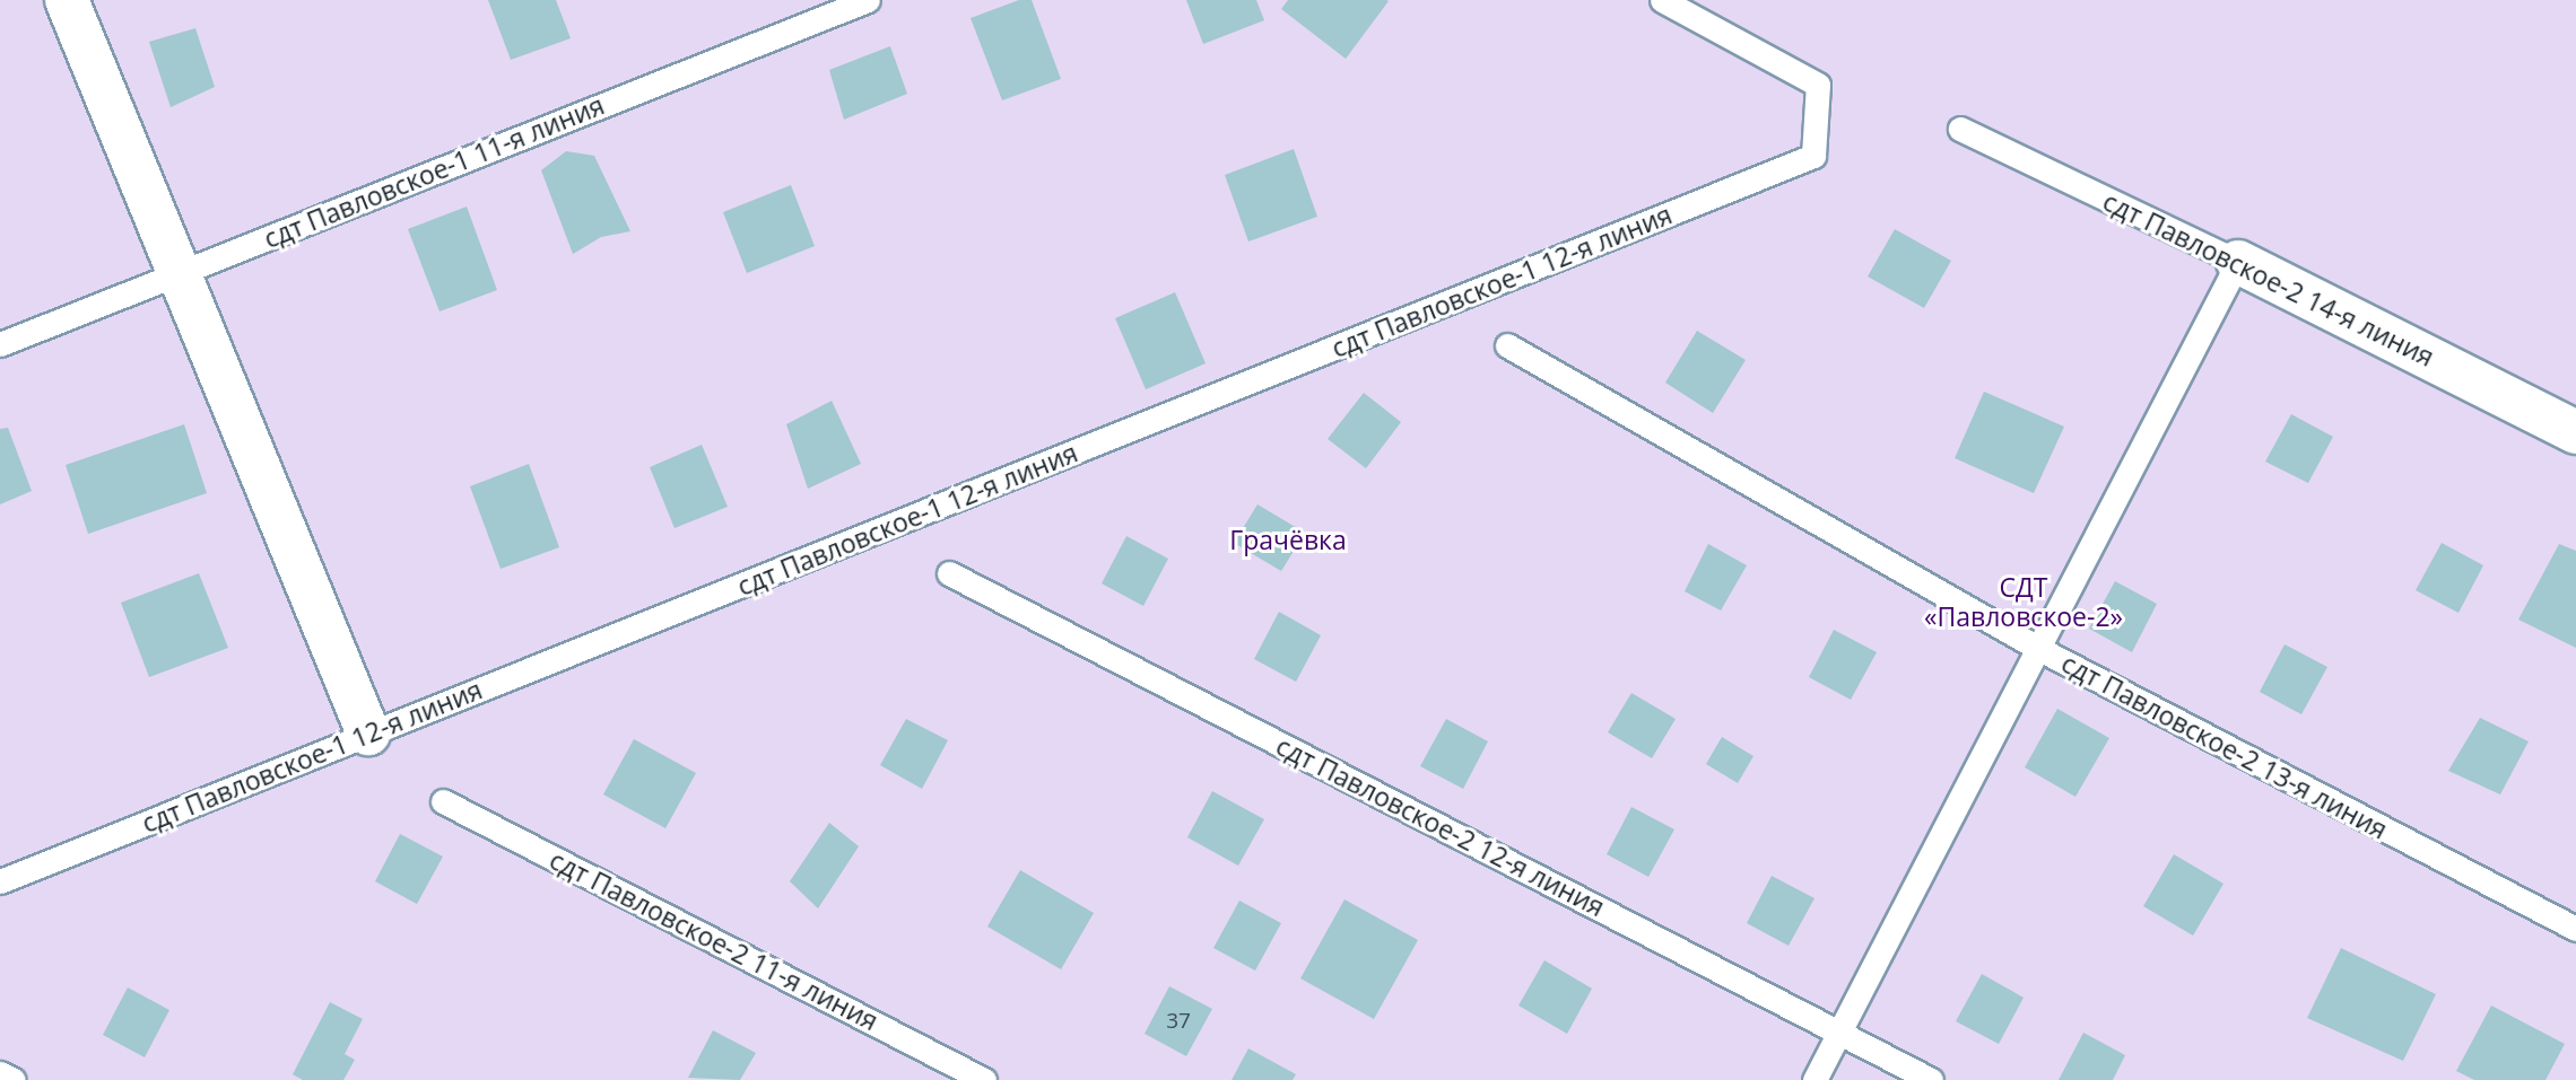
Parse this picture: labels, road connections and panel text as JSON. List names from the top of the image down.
{
  "streets": {
    "street": ["сдт Павловское-2 14-я линия"],
    "lane": [
      "сдт Павловское-1 11-я линия",
      "сдт Павловское-1 12-я линия",
      "сдт Павловское-2 13-я линия",
      "сдт Павловское-2 12-я линия",
      "сдт Павловское-2 11-я линия"
    ]
  },
  "parks": ["Грачёвка", "СДТ «Павловское-2»"],
  "house_numbers": ["37"]
}
